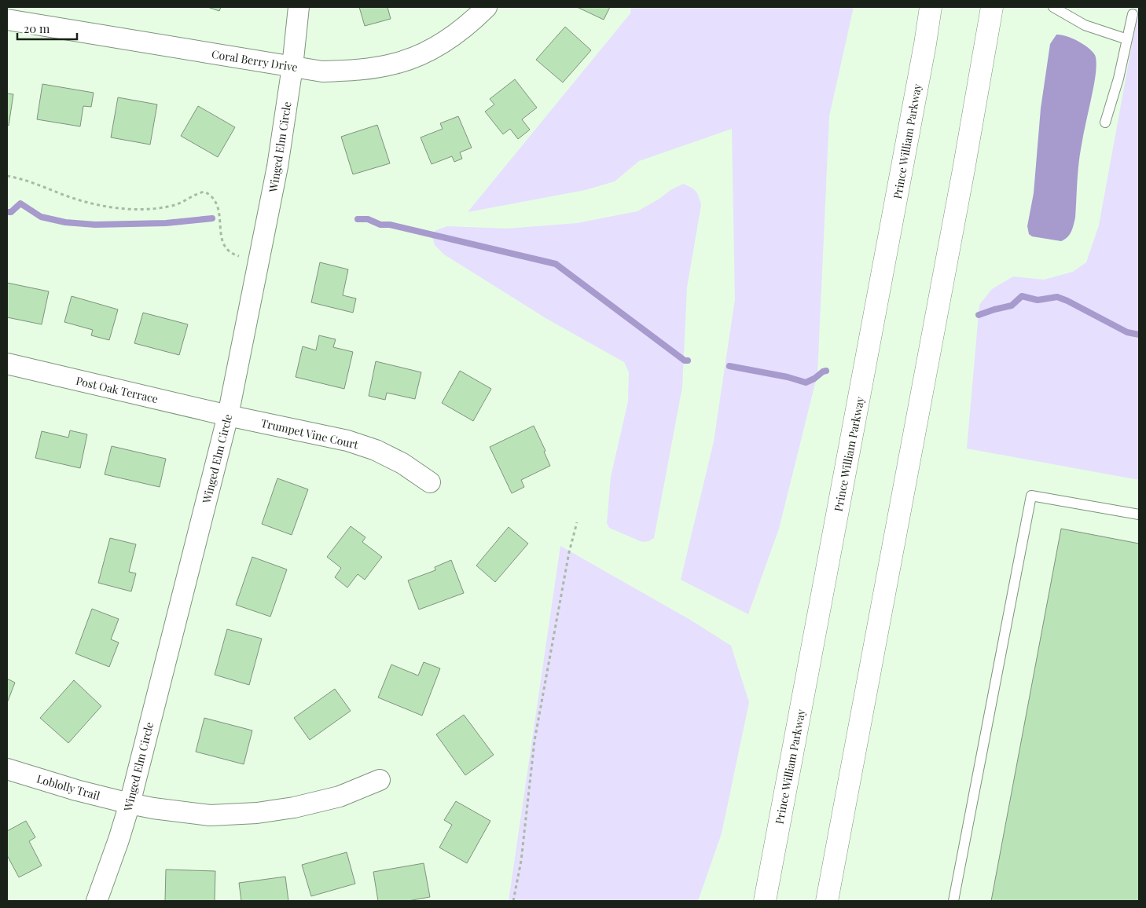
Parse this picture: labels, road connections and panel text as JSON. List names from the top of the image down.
{
  "streets": {
    "highway": ["Prince William Parkway"],
    "street": [
      "Coral Berry Drive",
      "Winged Elm Circle",
      "Post Oak Terrace",
      "Trumpet Vine Court",
      "Loblolly Trail"
    ]
  },
  "crossings": [
    ["Coral Berry Drive", "Winged Elm Circle"],
    ["Winged Elm Circle", "Post Oak Terrace"],
    ["Winged Elm Circle", "Trumpet Vine Court"],
    ["Winged Elm Circle", "Loblolly Trail"],
    ["Post Oak Terrace", "Trumpet Vine Court"]
  ],
  "scale_bar": "20 m"
}
